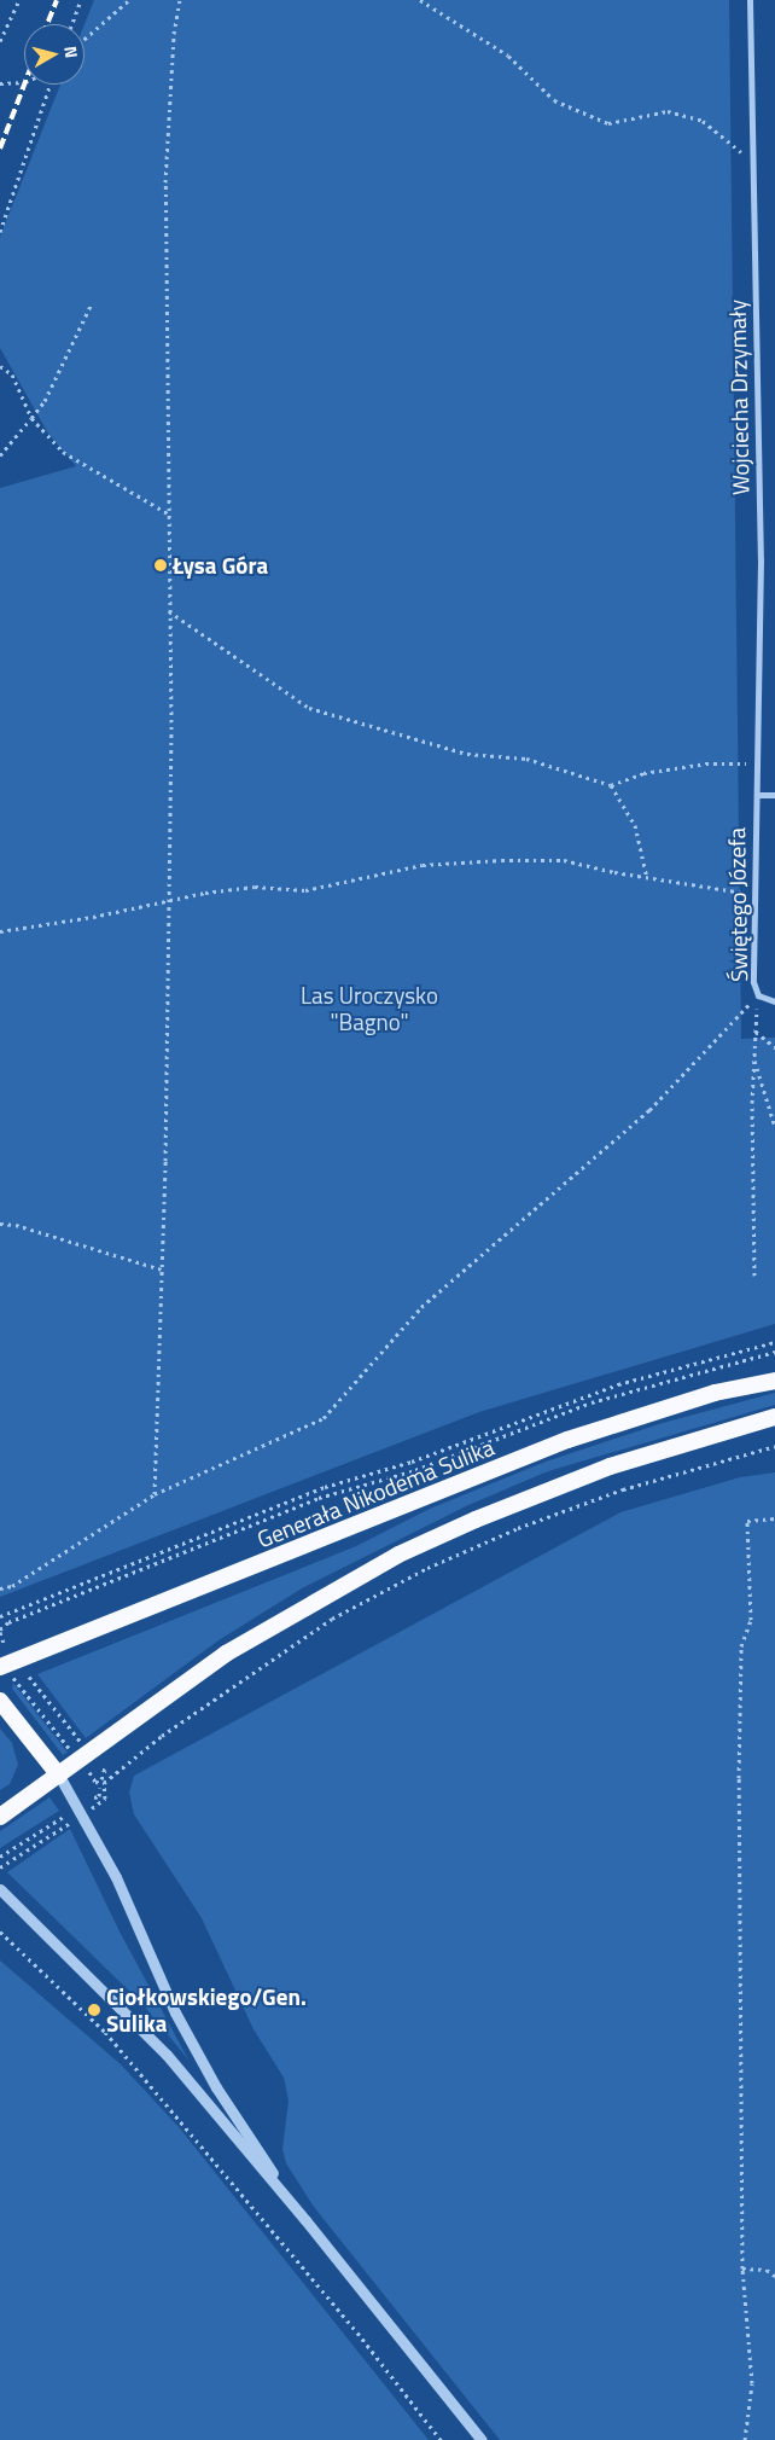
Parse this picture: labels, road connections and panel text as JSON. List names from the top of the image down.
{
  "streets": {
    "highway": ["Generała Nikodema Sulika"],
    "street": ["Wojciecha Drzymały", "Świętego Józefa"]
  },
  "crossings": [
    ["Wojciecha Drzymały", "Świętego Józefa"]
  ],
  "parks": ["Las Uroczysko \"Bagno\""],
  "places": ["Łysa Góra", "Ciołkowskiego/Gen. Sulika"],
  "north": "right"
}
